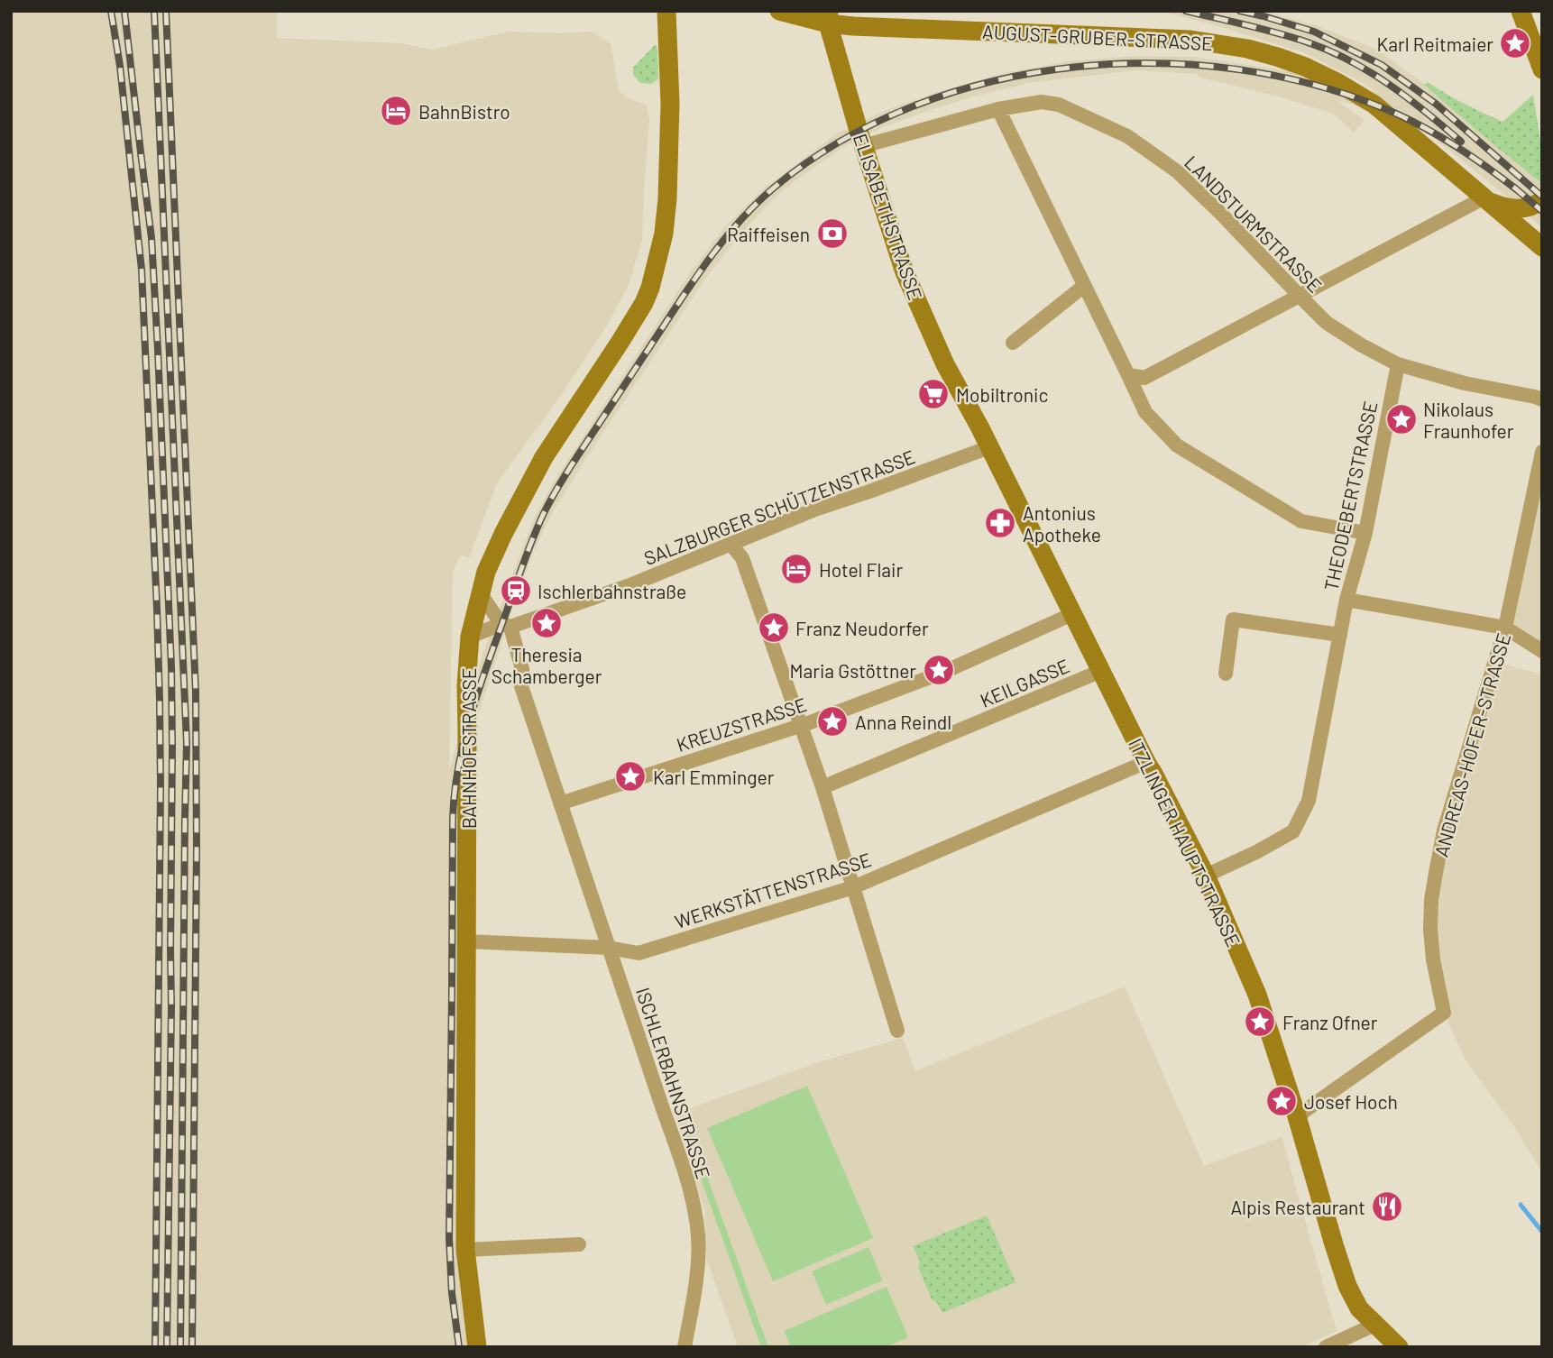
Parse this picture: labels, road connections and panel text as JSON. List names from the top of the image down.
{
  "streets": {
    "main road": [
      "AUGUST-GRUBER-STRASSE",
      "ELISABETHSTRASSE",
      "BAHNHOFSTRASSE",
      "ITZLINGER HAUPTSTRASSE"
    ],
    "street": [
      "LANDSTURMSTRASSE",
      "THEODEBERTSTRASSE",
      "SALZBURGER SCHÜTZENSTRASSE",
      "KEILGASSE",
      "KREUZSTRASSE",
      "ANDREAS-HOFER-STRASSE",
      "WERKSTÄTTENSTRASSE",
      "ISCHLERBAHNSTRASSE"
    ]
  },
  "crossings": [
    ["AUGUST-GRUBER-STRASSE", "ELISABETHSTRASSE"],
    ["ELISABETHSTRASSE", "LANDSTURMSTRASSE"],
    ["ELISABETHSTRASSE", "SALZBURGER SCHÜTZENSTRASSE"],
    ["ELISABETHSTRASSE", "ITZLINGER HAUPTSTRASSE"],
    ["LANDSTURMSTRASSE", "THEODEBERTSTRASSE"],
    ["THEODEBERTSTRASSE", "ITZLINGER HAUPTSTRASSE"],
    ["SALZBURGER SCHÜTZENSTRASSE", "BAHNHOFSTRASSE"],
    ["SALZBURGER SCHÜTZENSTRASSE", "ITZLINGER HAUPTSTRASSE"],
    ["SALZBURGER SCHÜTZENSTRASSE", "ISCHLERBAHNSTRASSE"],
    ["KEILGASSE", "ITZLINGER HAUPTSTRASSE"],
    ["KREUZSTRASSE", "ITZLINGER HAUPTSTRASSE"],
    ["KREUZSTRASSE", "ISCHLERBAHNSTRASSE"],
    ["ANDREAS-HOFER-STRASSE", "ITZLINGER HAUPTSTRASSE"],
    ["BAHNHOFSTRASSE", "WERKSTÄTTENSTRASSE"],
    ["BAHNHOFSTRASSE", "ISCHLERBAHNSTRASSE"],
    ["ITZLINGER HAUPTSTRASSE", "WERKSTÄTTENSTRASSE"],
    ["WERKSTÄTTENSTRASSE", "ISCHLERBAHNSTRASSE"]
  ],
  "places": {
    "place": [
      "Karl Reitmaier",
      "Nikolaus Fraunhofer",
      "Theresia Schamberger",
      "Franz Neudorfer",
      "Maria Gstöttner",
      "Anna Reindl",
      "Karl Emminger",
      "Franz Ofner",
      "Josef Hoch"
    ],
    "hotel": ["BahnBistro", "Hotel Flair"],
    "bank": ["Raiffeisen"],
    "supermarket": ["Mobiltronic"],
    "pharmacy": ["Antonius Apotheke"],
    "station": ["Ischlerbahnstraße"],
    "restaurant": ["Alpis Restaurant"]
  }
}
